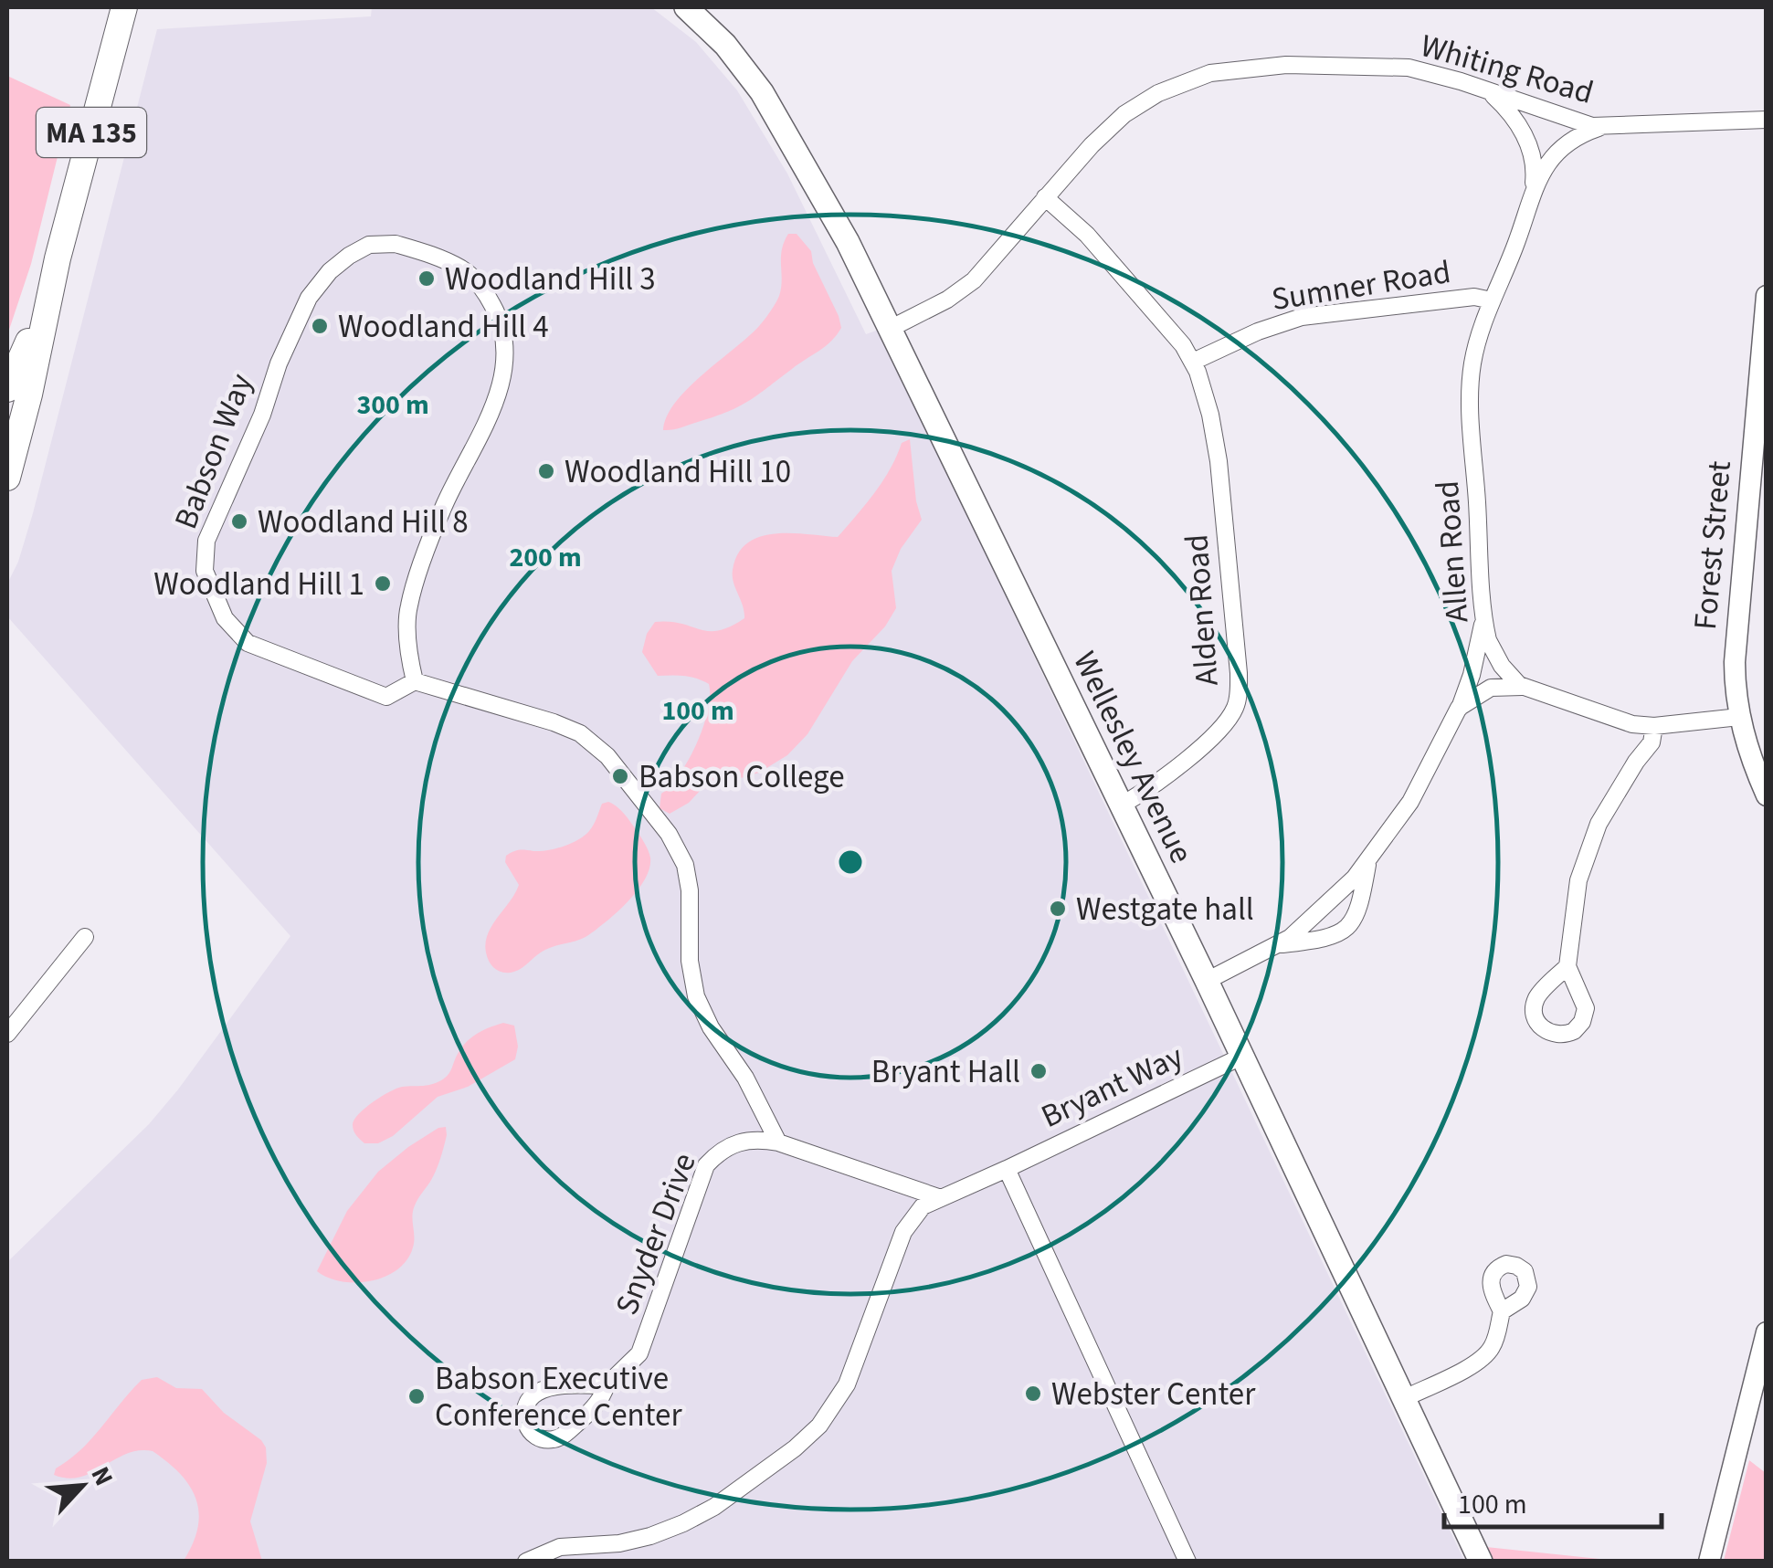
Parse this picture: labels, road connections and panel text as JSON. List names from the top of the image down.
{
  "streets": {
    "main road": ["MA 135", "Wellesley Avenue"],
    "street": [
      "Whiting Road",
      "Sumner Road",
      "Babson Way",
      "Forest Street",
      "Allen Road",
      "Alden Road",
      "Bryant Way",
      "Snyder Drive"
    ]
  },
  "crossings": [
    ["Whiting Road", "Allen Road"],
    ["Whiting Road", "Wellesley Avenue"],
    ["Sumner Road", "Allen Road"],
    ["Sumner Road", "Alden Road"],
    ["Forest Street", "Allen Road"],
    ["Alden Road", "Wellesley Avenue"],
    ["Wellesley Avenue", "Bryant Way"]
  ],
  "places": [
    "Woodland Hill 3",
    "Woodland Hill 4",
    "Woodland Hill 10",
    "Woodland Hill 8",
    "Woodland Hill 1",
    "Babson College",
    "Westgate hall",
    "Bryant Hall",
    "Webster Center",
    "Babson Executive Conference Center"
  ],
  "scale_bar": "100 m",
  "north": "top right",
  "rings": ["300 m", "200 m", "100 m"]
}
